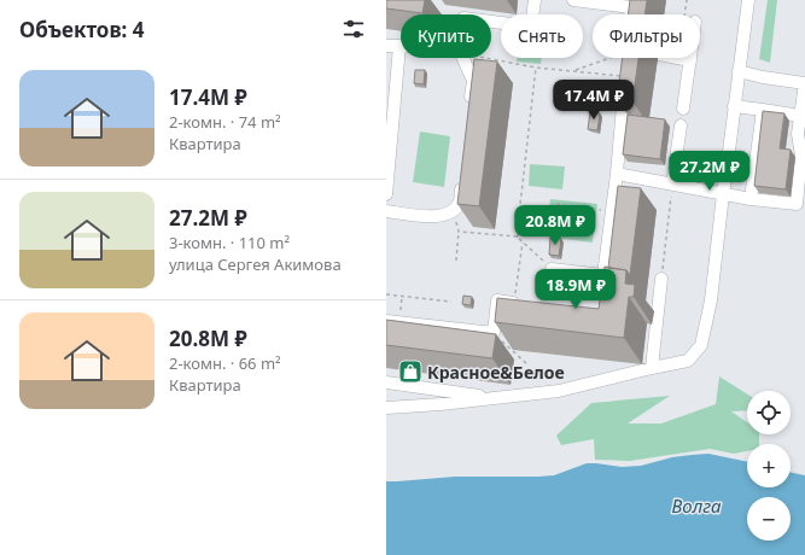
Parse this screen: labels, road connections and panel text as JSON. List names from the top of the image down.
{
  "water": ["Волга"],
  "places": {
    "shop": ["Красное&Белое"]
  },
  "page": {
    "heading": "Объектов: 4",
    "chip": ["Купить", "Снять", "Фильтры"],
    "list": [
      {
        "name": "17.4M ₽",
        "note": "2-комн. · 74 m² · Квартира"
      },
      {
        "name": "27.2M ₽",
        "note": "3-комн. · 110 m² · улица Сергея Акимова"
      },
      {
        "name": "20.8M ₽",
        "note": "2-комн. · 66 m² · Квартира"
      }
    ],
    "price": [
      "17.4M ₽",
      "27.2M ₽",
      "20.8M ₽",
      "18.9M ₽"
    ],
    "map_buttons": ["+", "−"]
  }
}
